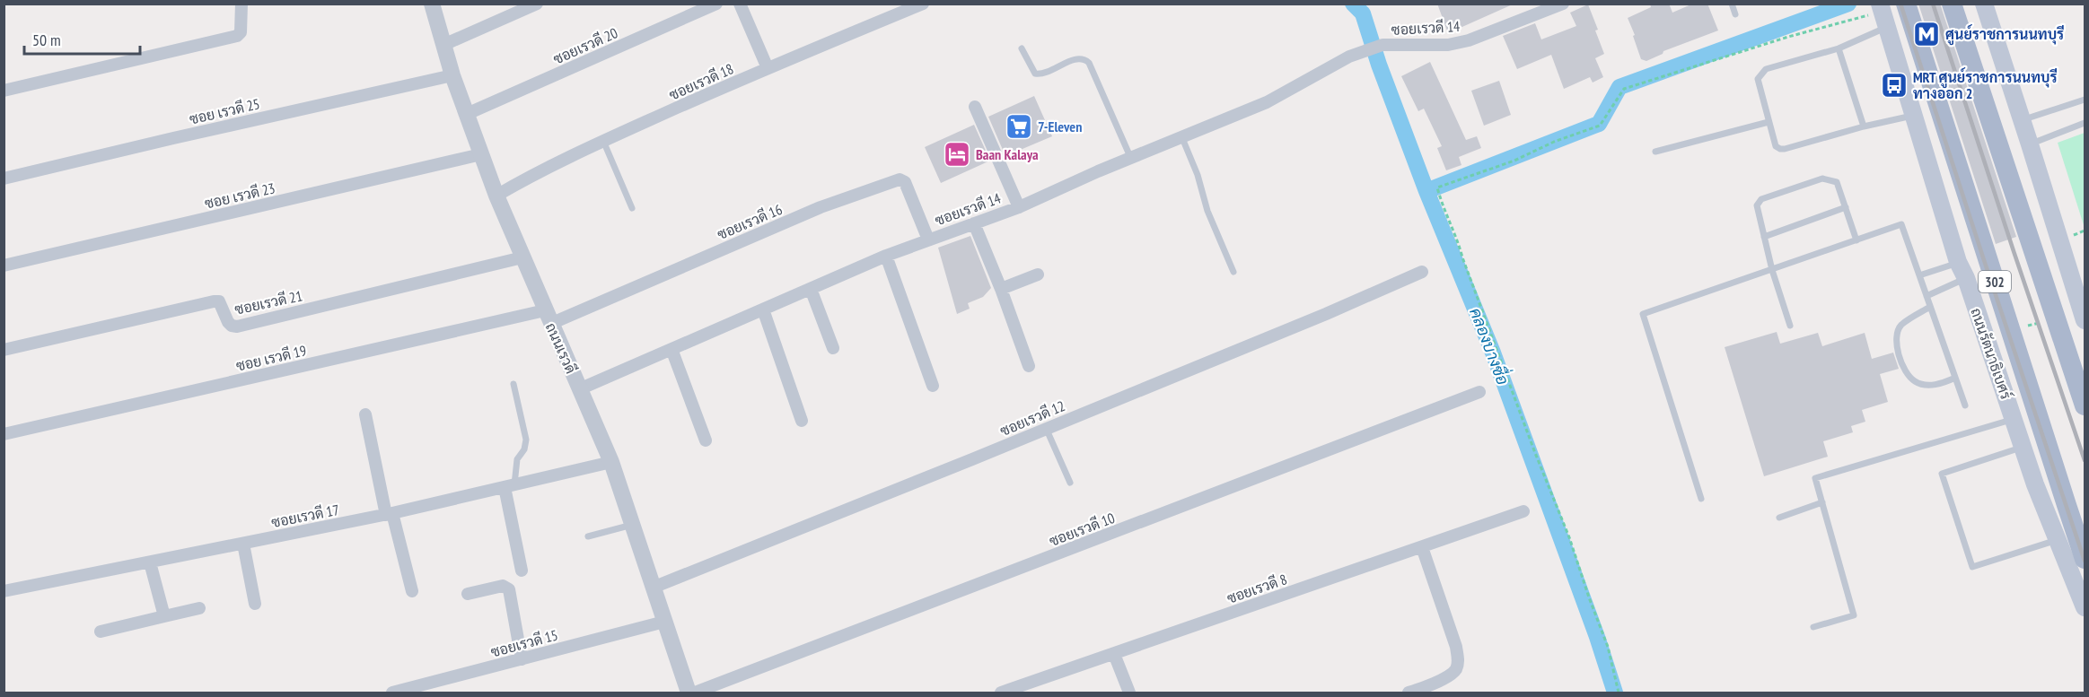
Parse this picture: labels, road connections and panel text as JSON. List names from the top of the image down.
{
  "streets": {
    "main road": ["302", "ถนนรัตนาธิเบศร์"],
    "street": [
      "ซอยเรวดี 14",
      "ซอยเรวดี 20",
      "ซอยเรวดี 18",
      "ซอย เรวดี 25",
      "ซอย เรวดี 23",
      "ซอยเรวดี 16",
      "ซอยเรวดี 21",
      "ถนนเรวดี",
      "ซอย เรวดี 19",
      "ซอยเรวดี 12",
      "ซอยเรวดี 17",
      "ซอยเรวดี 10",
      "ซอยเรวดี 8",
      "ซอยเรวดี 15"
    ]
  },
  "crossings": [
    ["ซอยเรวดี 14", "ซอยเรวดี 16"],
    ["ซอยเรวดี 14", "ถนนเรวดี"],
    ["ซอยเรวดี 20", "ถนนเรวดี"],
    ["ซอยเรวดี 18", "ถนนเรวดี"],
    ["ซอย เรวดี 25", "ถนนเรวดี"],
    ["ซอย เรวดี 23", "ถนนเรวดี"],
    ["ซอยเรวดี 16", "ถนนเรวดี"],
    ["ซอยเรวดี 16", "ซอย เรวดี 19"],
    ["ซอยเรวดี 21", "ถนนเรวดี"],
    ["ถนนเรวดี", "ซอย เรวดี 19"],
    ["ถนนเรวดี", "ซอยเรวดี 12"],
    ["ถนนเรวดี", "ซอยเรวดี 17"],
    ["ถนนเรวดี", "ซอยเรวดี 15"]
  ],
  "water": ["คลองบางซื่อ"],
  "places": {
    "metro station": ["ศูนย์ราชการนนทบุรี"],
    "bus stop": ["MRT ศูนย์ราชการนนทบุรี ทางออก 2"],
    "supermarket": ["7-Eleven"],
    "hotel": ["Baan Kalaya"]
  },
  "scale_bar": "50 m"
}
